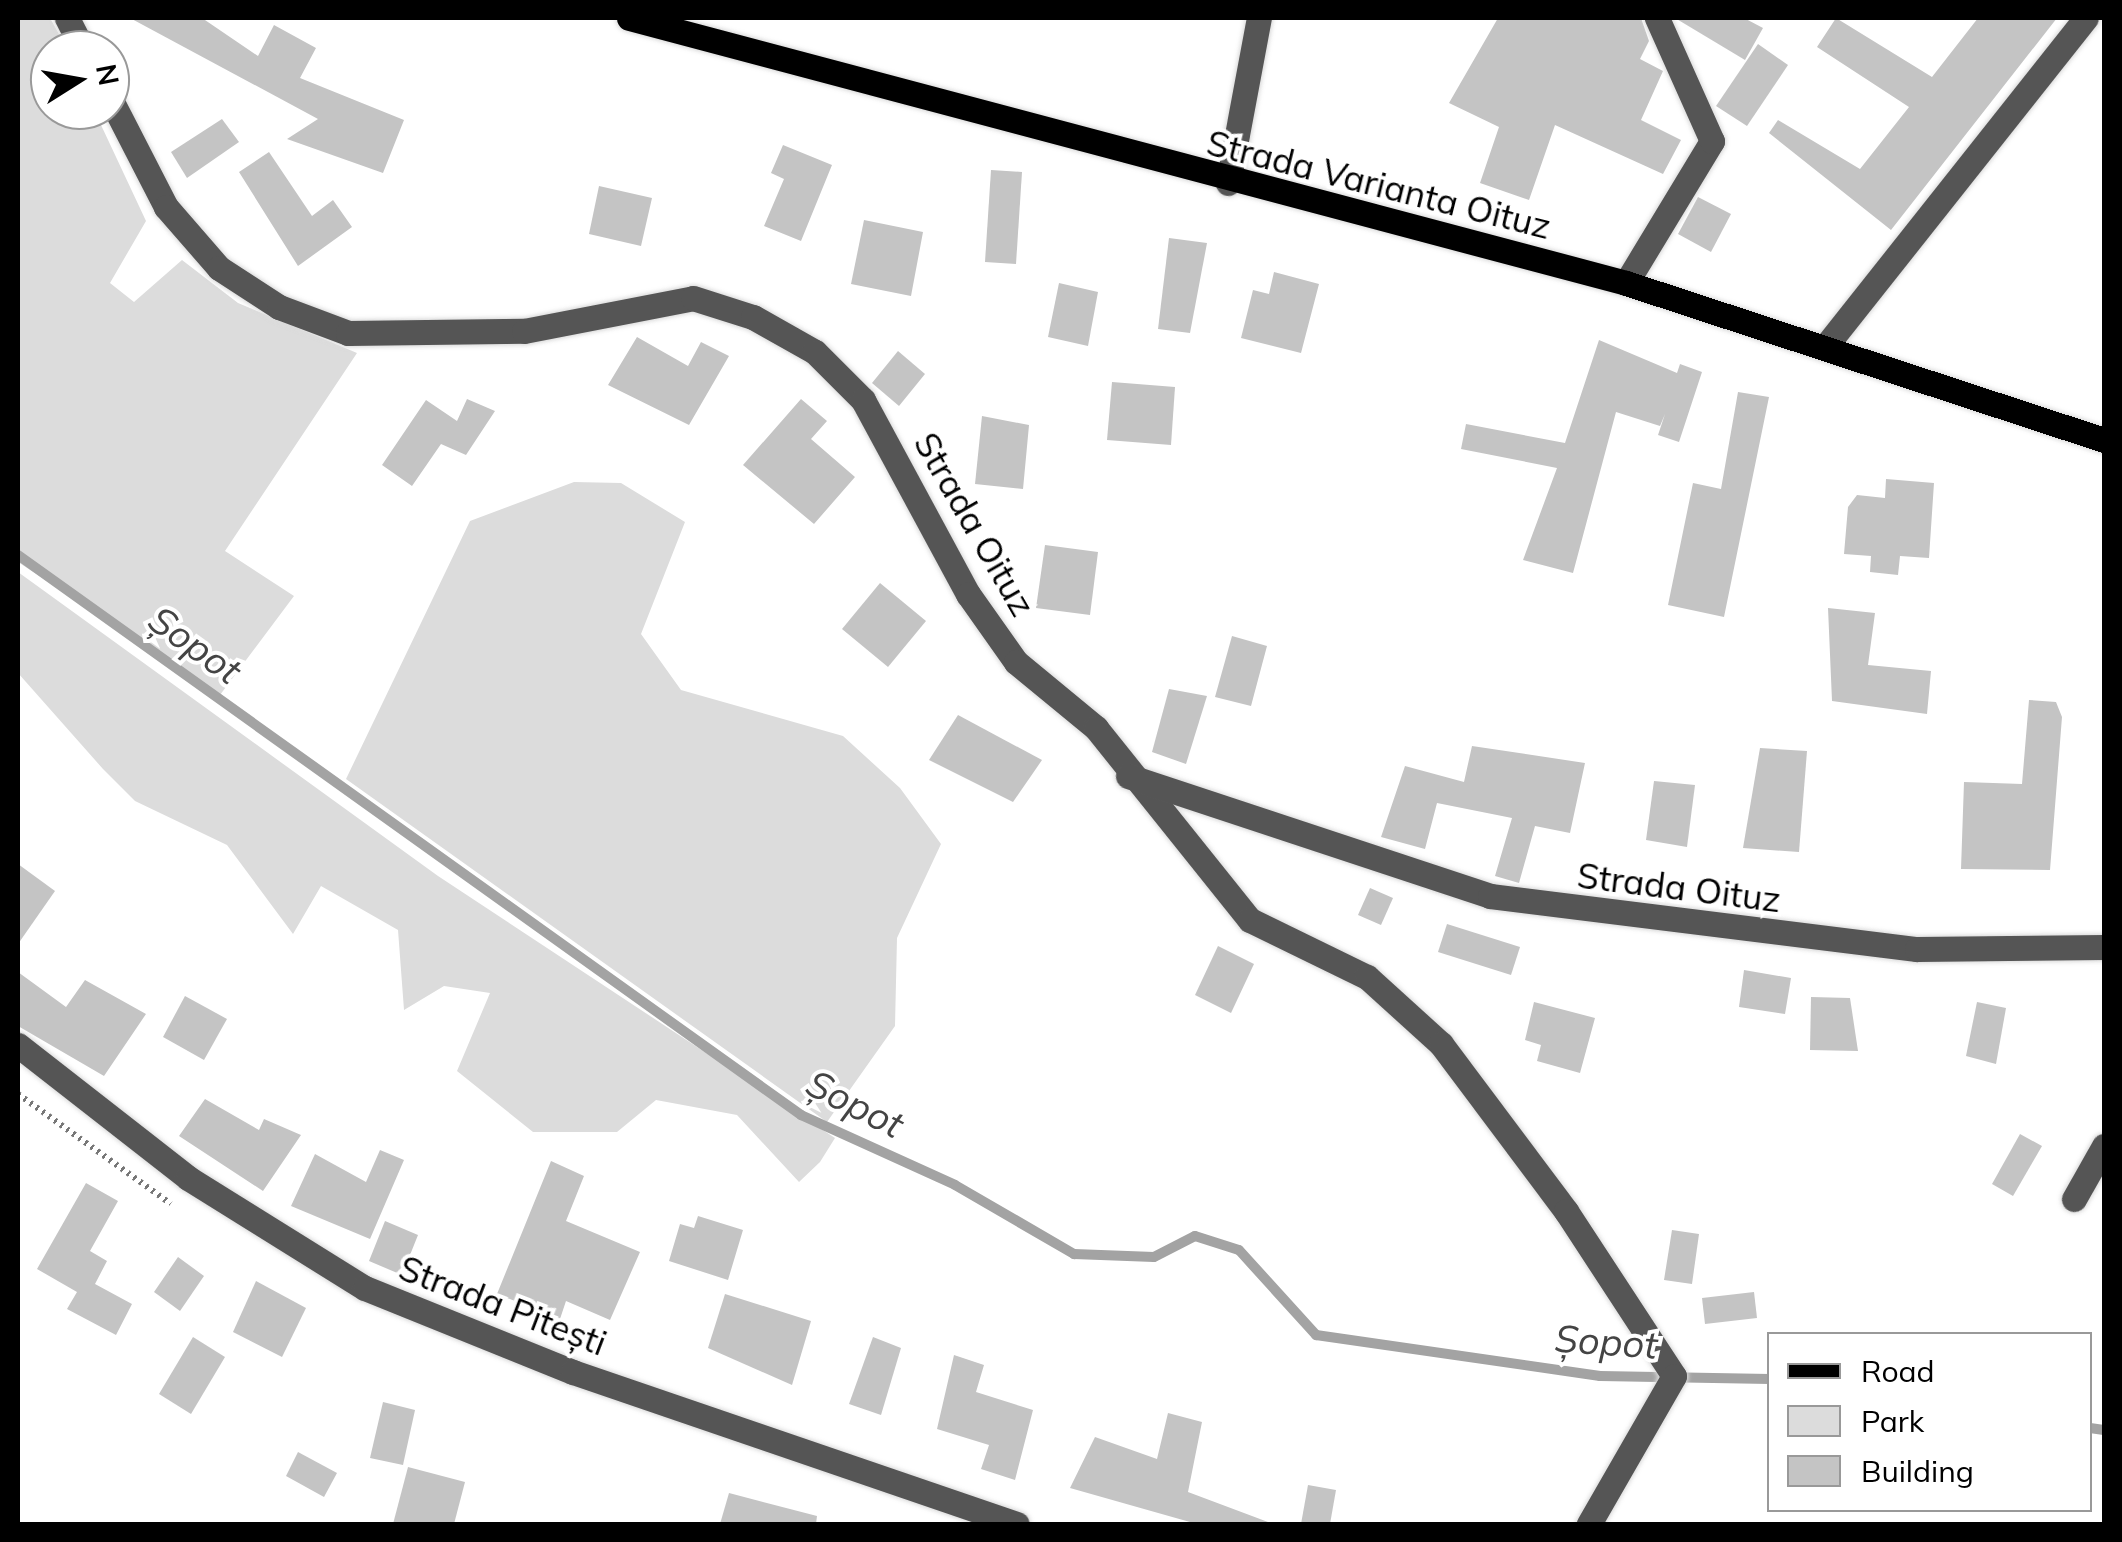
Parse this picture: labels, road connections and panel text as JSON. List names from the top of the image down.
{
  "streets": {
    "main road": ["Strada Varianta Oituz"],
    "street": ["Strada Oituz", "Strada Pitești"]
  },
  "water": ["Șopot"],
  "legend": ["Road", "Park", "Building"],
  "north": "right"
}
